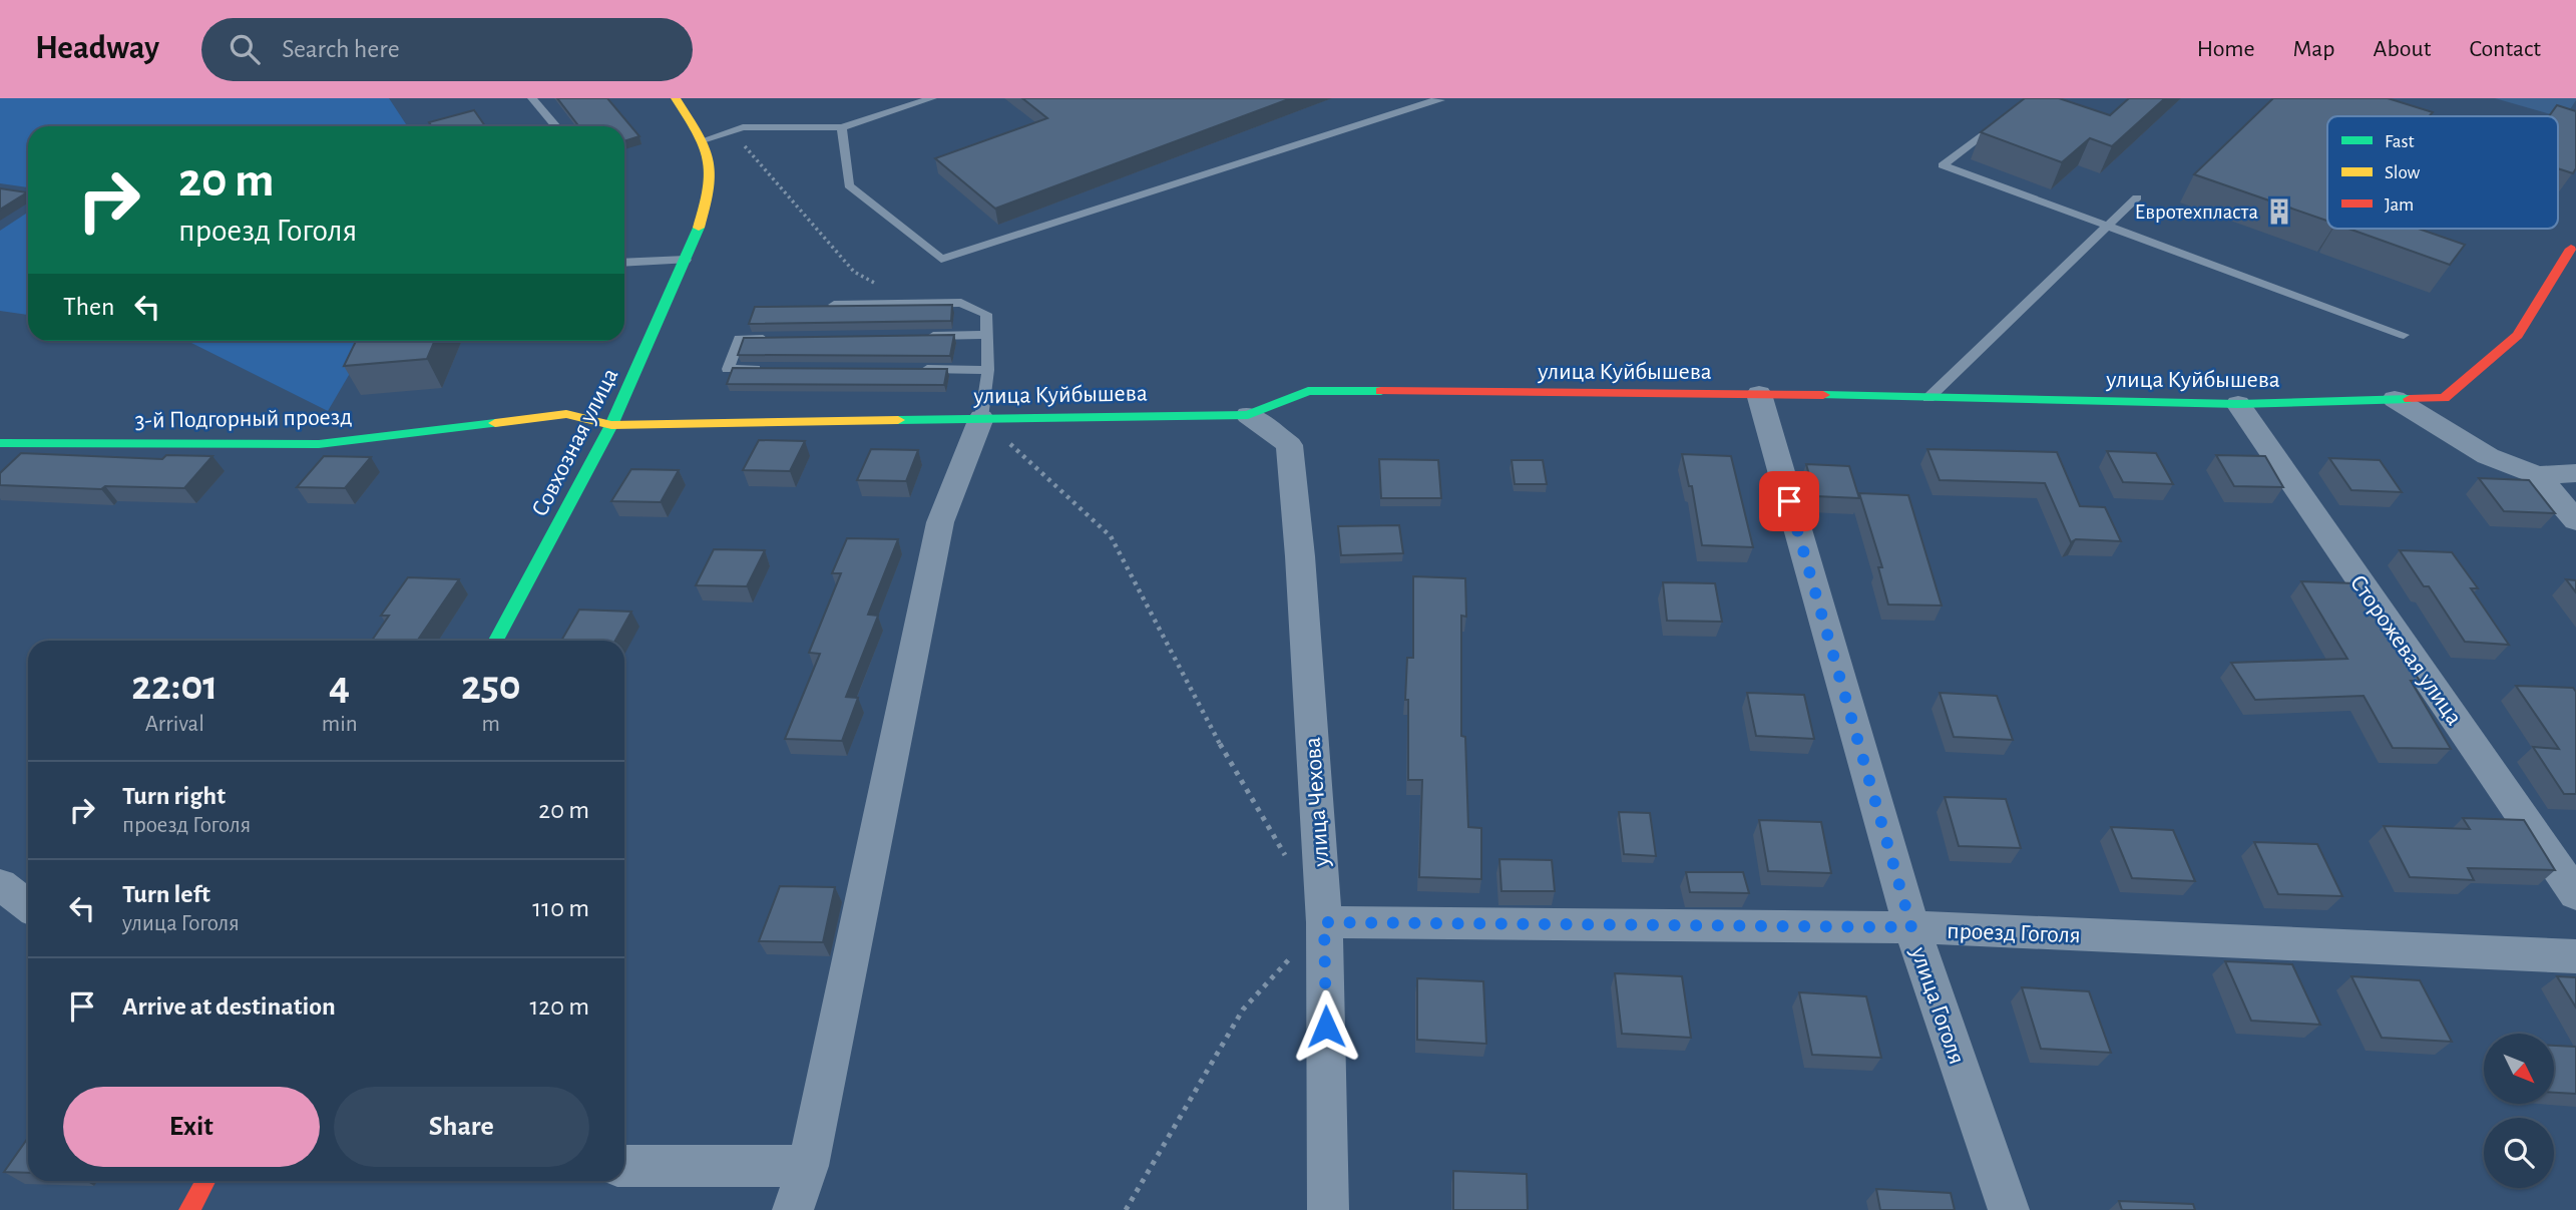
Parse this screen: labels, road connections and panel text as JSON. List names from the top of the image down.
{
  "streets": {
    "street": [
      "улица Куйбышева",
      "3-й Подгорный проезд",
      "Совхозная улица",
      "Сторожевая улица",
      "улица Чехова",
      "проезд Гоголя",
      "улица Гоголя"
    ]
  },
  "crossings": [
    ["улица Куйбышева", "3-й Подгорный проезд"],
    ["улица Куйбышева", "Совхозная улица"],
    ["улица Куйбышева", "Сторожевая улица"],
    ["улица Куйбышева", "улица Чехова"],
    ["улица Куйбышева", "улица Гоголя"],
    ["3-й Подгорный проезд", "Совхозная улица"],
    ["улица Чехова", "проезд Гоголя"],
    ["проезд Гоголя", "улица Гоголя"]
  ],
  "places": {
    "building": ["Евротехпласта"]
  },
  "legend": ["Fast", "Slow", "Jam"],
  "north": "bottom right",
  "page": {
    "header": "Headway",
    "search": "Search here",
    "nav": [
      "Home",
      "Map",
      "About",
      "Contact"
    ],
    "turn": ["20 m", "проезд Гоголя"],
    "then": "Then",
    "eta": [
      "22:01",
      "Arrival",
      "4",
      "min",
      "250",
      "m"
    ],
    "list": [
      {
        "name": "Turn right",
        "note": "проезд Гоголя",
        "value": "20 m"
      },
      {
        "name": "Turn left",
        "note": "улица Гоголя",
        "value": "110 m"
      },
      {
        "name": "Arrive at destination",
        "value": "120 m"
      }
    ],
    "buttons": ["Exit", "Share"]
  }
}
